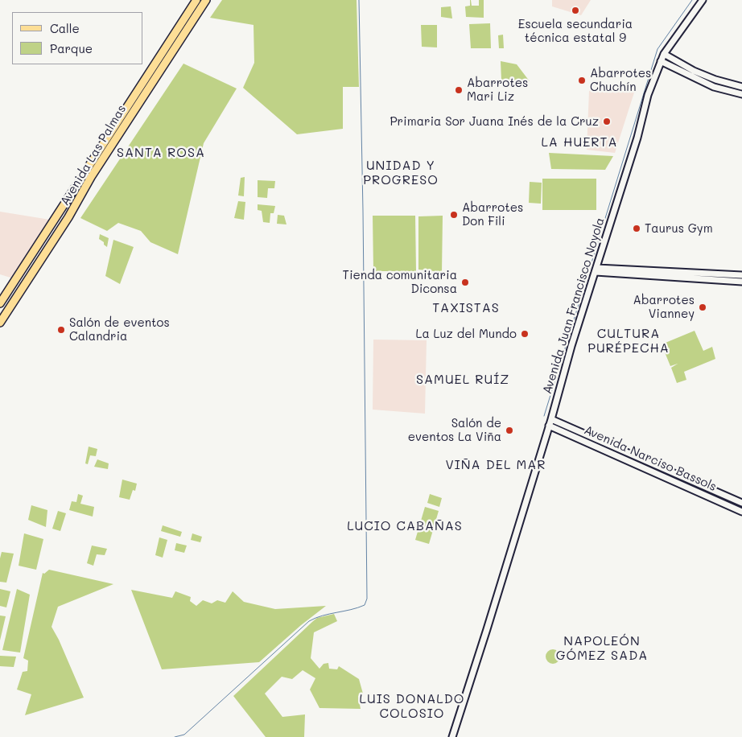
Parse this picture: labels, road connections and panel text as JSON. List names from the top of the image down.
{
  "streets": {
    "main road": ["Avenida Las Palmas"],
    "street": ["Avenida Juan Francisco Noyola", "Avenida Narciso Bassols"]
  },
  "crossings": [
    ["Avenida Juan Francisco Noyola", "Avenida Narciso Bassols"]
  ],
  "districts": [
    "LA HUERTA",
    "SANTA ROSA",
    "UNIDAD Y PROGRESO",
    "TAXISTAS",
    "CULTURA PURÉPECHA",
    "SAMUEL RUÍZ",
    "VIÑA DEL MAR",
    "LUCIO CABAÑAS",
    "NAPOLEÓN GÓMEZ SADA",
    "LUIS DONALDO COLOSIO"
  ],
  "places": [
    "Escuela secundaria técnica estatal 9",
    "Abarrotes Chuchín",
    "Abarrotes Mari Liz",
    "Primaria Sor Juana Inés de la Cruz",
    "Abarrotes Don Fili",
    "Taurus Gym",
    "Tienda comunitaria Diconsa",
    "Abarrotes Vianney",
    "Salón de eventos Calandria",
    "La Luz del Mundo",
    "Salón de eventos La Viña"
  ],
  "legend": ["Calle", "Parque"]
}
